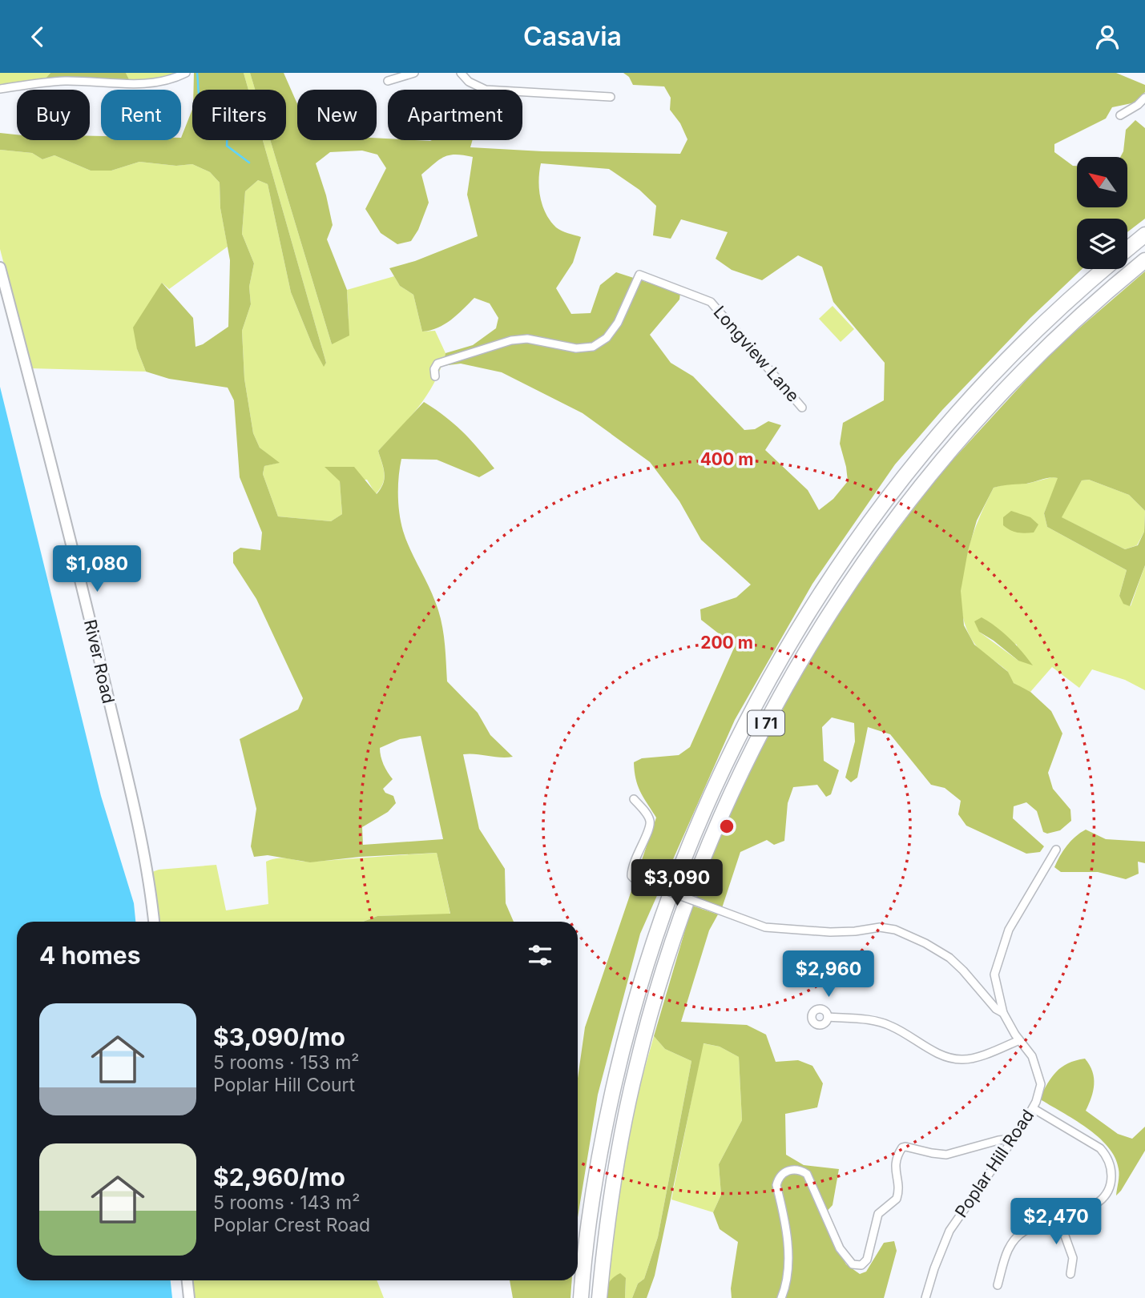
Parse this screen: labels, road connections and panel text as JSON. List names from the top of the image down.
{
  "streets": {
    "highway": ["I 71"],
    "street": ["Longview Lane", "River Road", "Poplar Hill Road"]
  },
  "north": "top left",
  "page": {
    "header": "Casavia",
    "chip": [
      "Buy",
      "Rent",
      "Filters",
      "New",
      "Apartment"
    ],
    "price": [
      "$1,080",
      "$3,090",
      "$2,960",
      "$2,470"
    ],
    "heading": "4 homes",
    "list": [
      {
        "name": "$3,090/mo",
        "note": "5 rooms · 153 m² · Poplar Hill Court"
      },
      {
        "name": "$2,960/mo",
        "note": "5 rooms · 143 m² · Poplar Crest Road"
      }
    ]
  },
  "rings": ["400 m", "200 m"]
}
